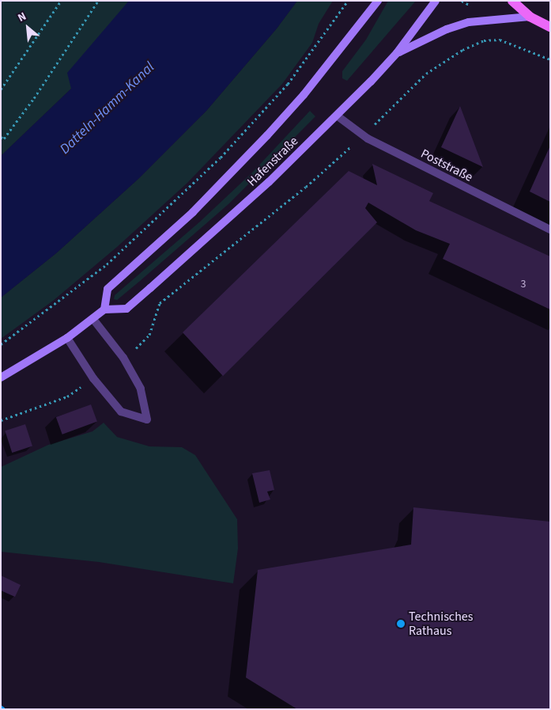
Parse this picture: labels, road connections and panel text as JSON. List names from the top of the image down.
{
  "streets": {
    "main road": ["Hafenstraße"],
    "street": ["Poststraße"]
  },
  "crossings": [
    ["Hafenstraße", "Poststraße"]
  ],
  "water": ["Datteln-Hamm-Kanal"],
  "places": ["Technisches Rathaus"],
  "house_numbers": ["3"],
  "north": "top left"
}
